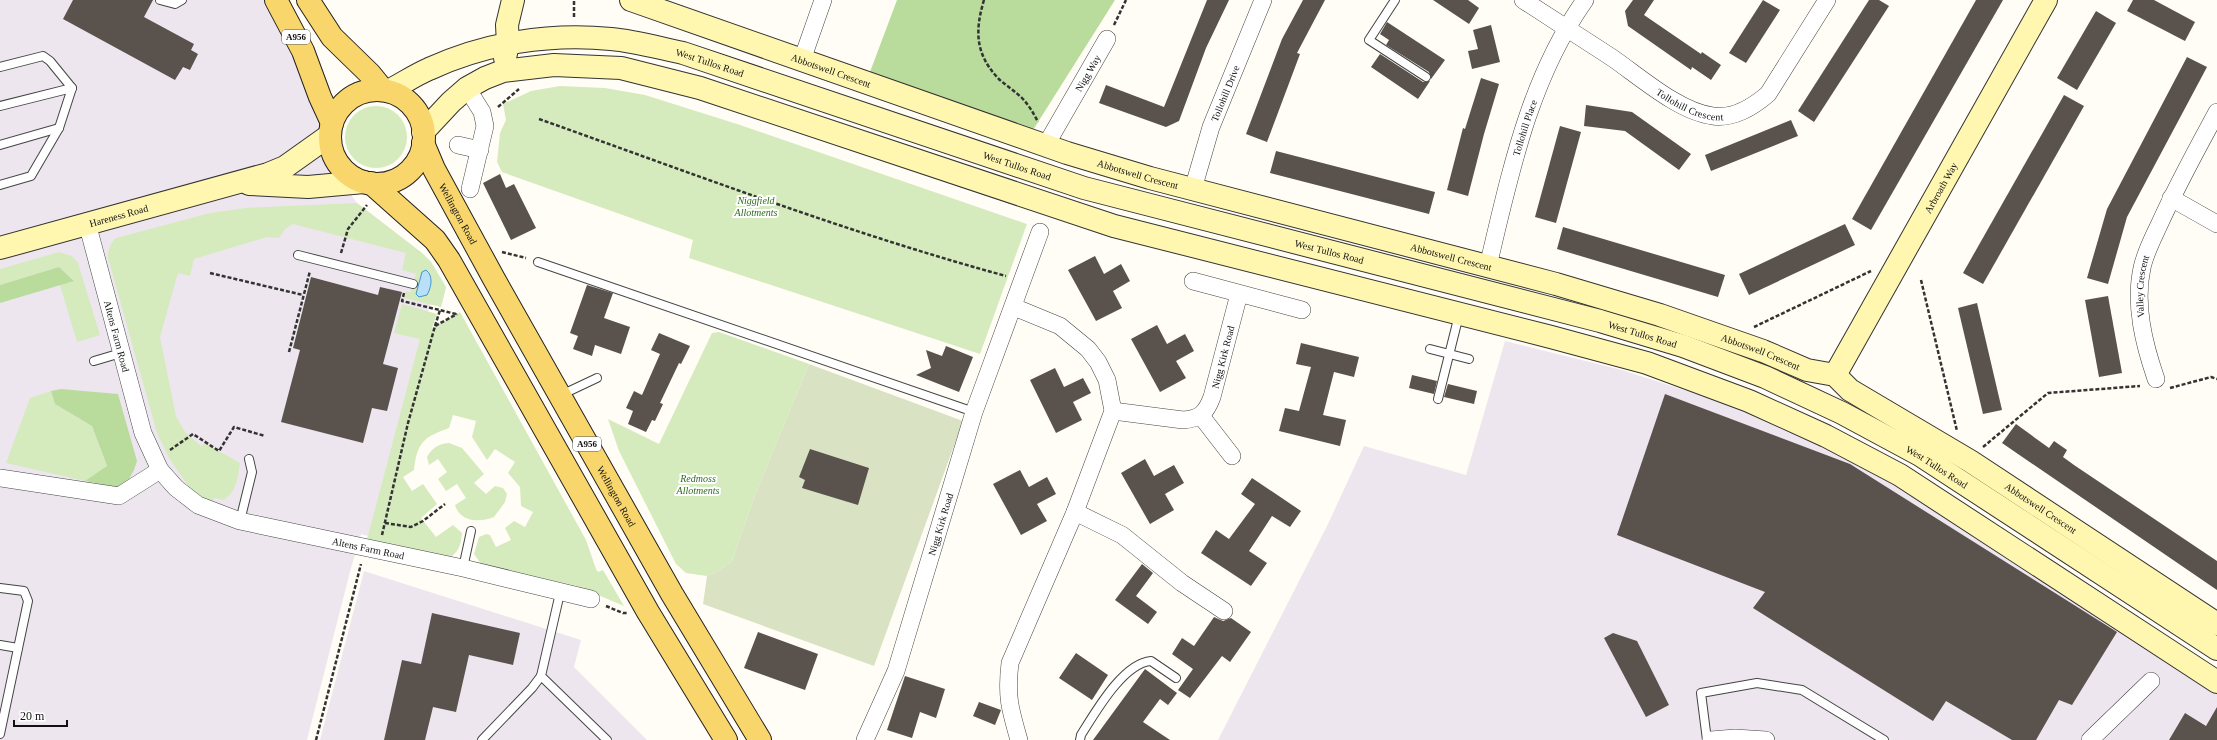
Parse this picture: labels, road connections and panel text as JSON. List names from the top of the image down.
{
  "streets": {
    "main road": [
      "A956",
      "West Tullos Road",
      "Abbotswell Crescent",
      "Arbroath Way",
      "Wellington Road",
      "Hareness Road"
    ],
    "street": [
      "Nigg Way",
      "Tollohill Drive",
      "Tollohill Crescent",
      "Tollohill Place",
      "Valley Crescent",
      "Altens Farm Road",
      "Nigg Kirk Road"
    ]
  },
  "crossings": [
    ["A956", "West Tullos Road"],
    ["A956", "Wellington Road"],
    ["A956", "Hareness Road"],
    ["West Tullos Road", "Wellington Road"],
    ["West Tullos Road", "Hareness Road"],
    ["Abbotswell Crescent", "Nigg Way"],
    ["Abbotswell Crescent", "Tollohill Drive"],
    ["Abbotswell Crescent", "Tollohill Place"],
    ["Abbotswell Crescent", "Arbroath Way"],
    ["Tollohill Crescent", "Tollohill Place"],
    ["Wellington Road", "Hareness Road"],
    ["Hareness Road", "Altens Farm Road"]
  ],
  "parks": ["Niggfield Allotments", "Redmoss Allotments"],
  "scale_bar": "20 m"
}
